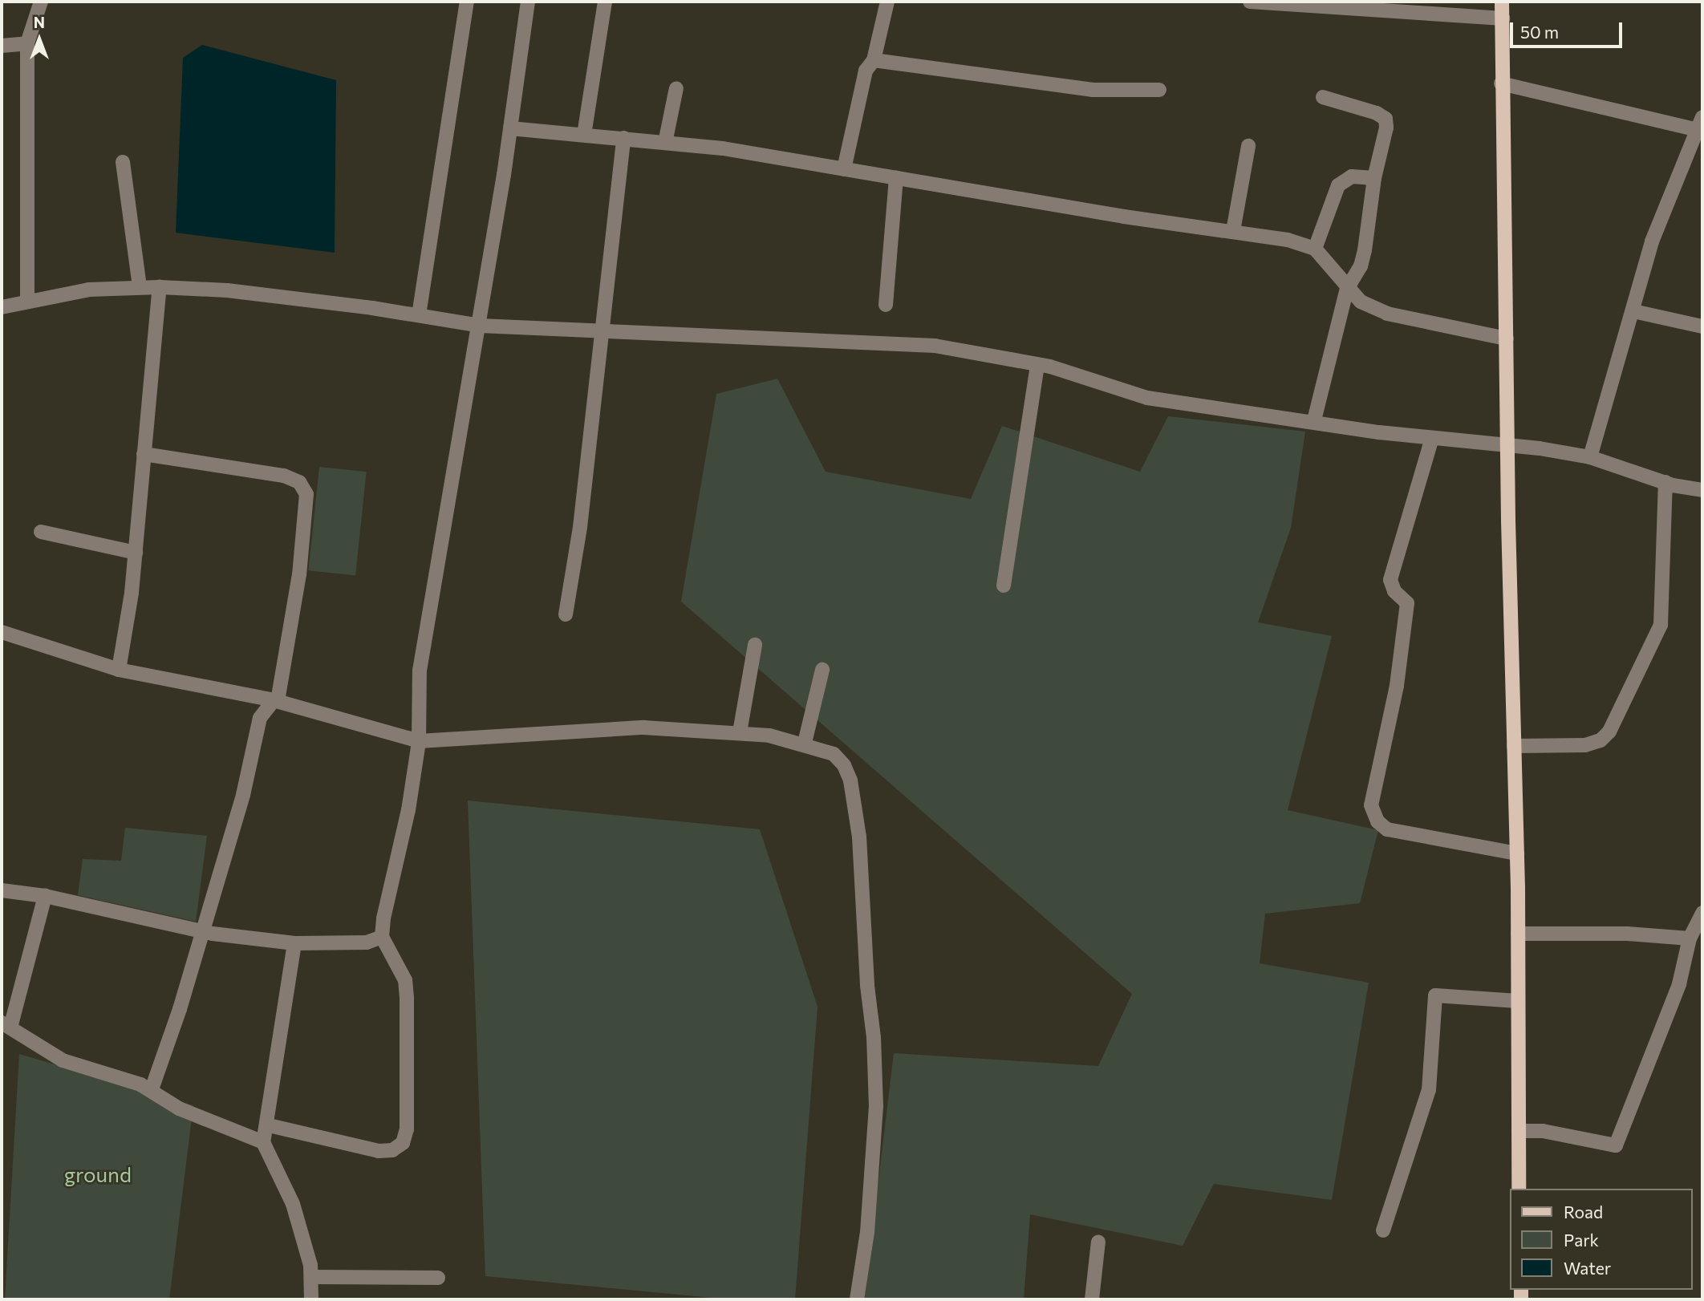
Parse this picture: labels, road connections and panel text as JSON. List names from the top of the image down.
{
  "parks": ["ground"],
  "legend": ["Road", "Park", "Water"],
  "scale_bar": "50 m",
  "north": "top"
}
